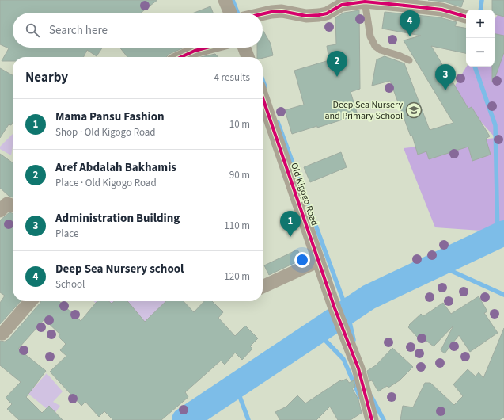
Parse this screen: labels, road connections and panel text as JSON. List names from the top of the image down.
{
  "streets": {
    "street": ["Old Kigogo Road"]
  },
  "places": {
    "school or university": ["Deep Sea Nursery and Primary School"]
  },
  "page": {
    "map_buttons": ["+", "−"],
    "pins": [
      "4",
      "2",
      "3",
      "1"
    ],
    "search": "Search here",
    "heading": ["Nearby", "4 results"],
    "list": [
      {
        "mark": "1",
        "name": "Mama Pansu Fashion",
        "note": "Shop · Old Kigogo Road",
        "value": "10 m"
      },
      {
        "mark": "2",
        "name": "Aref Abdalah Bakhamis",
        "note": "Place · Old Kigogo Road",
        "value": "90 m"
      },
      {
        "mark": "3",
        "name": "Administration Building",
        "note": "Place",
        "value": "110 m"
      },
      {
        "mark": "4",
        "name": "Deep Sea Nursery school",
        "note": "School",
        "value": "120 m"
      }
    ]
  }
}
